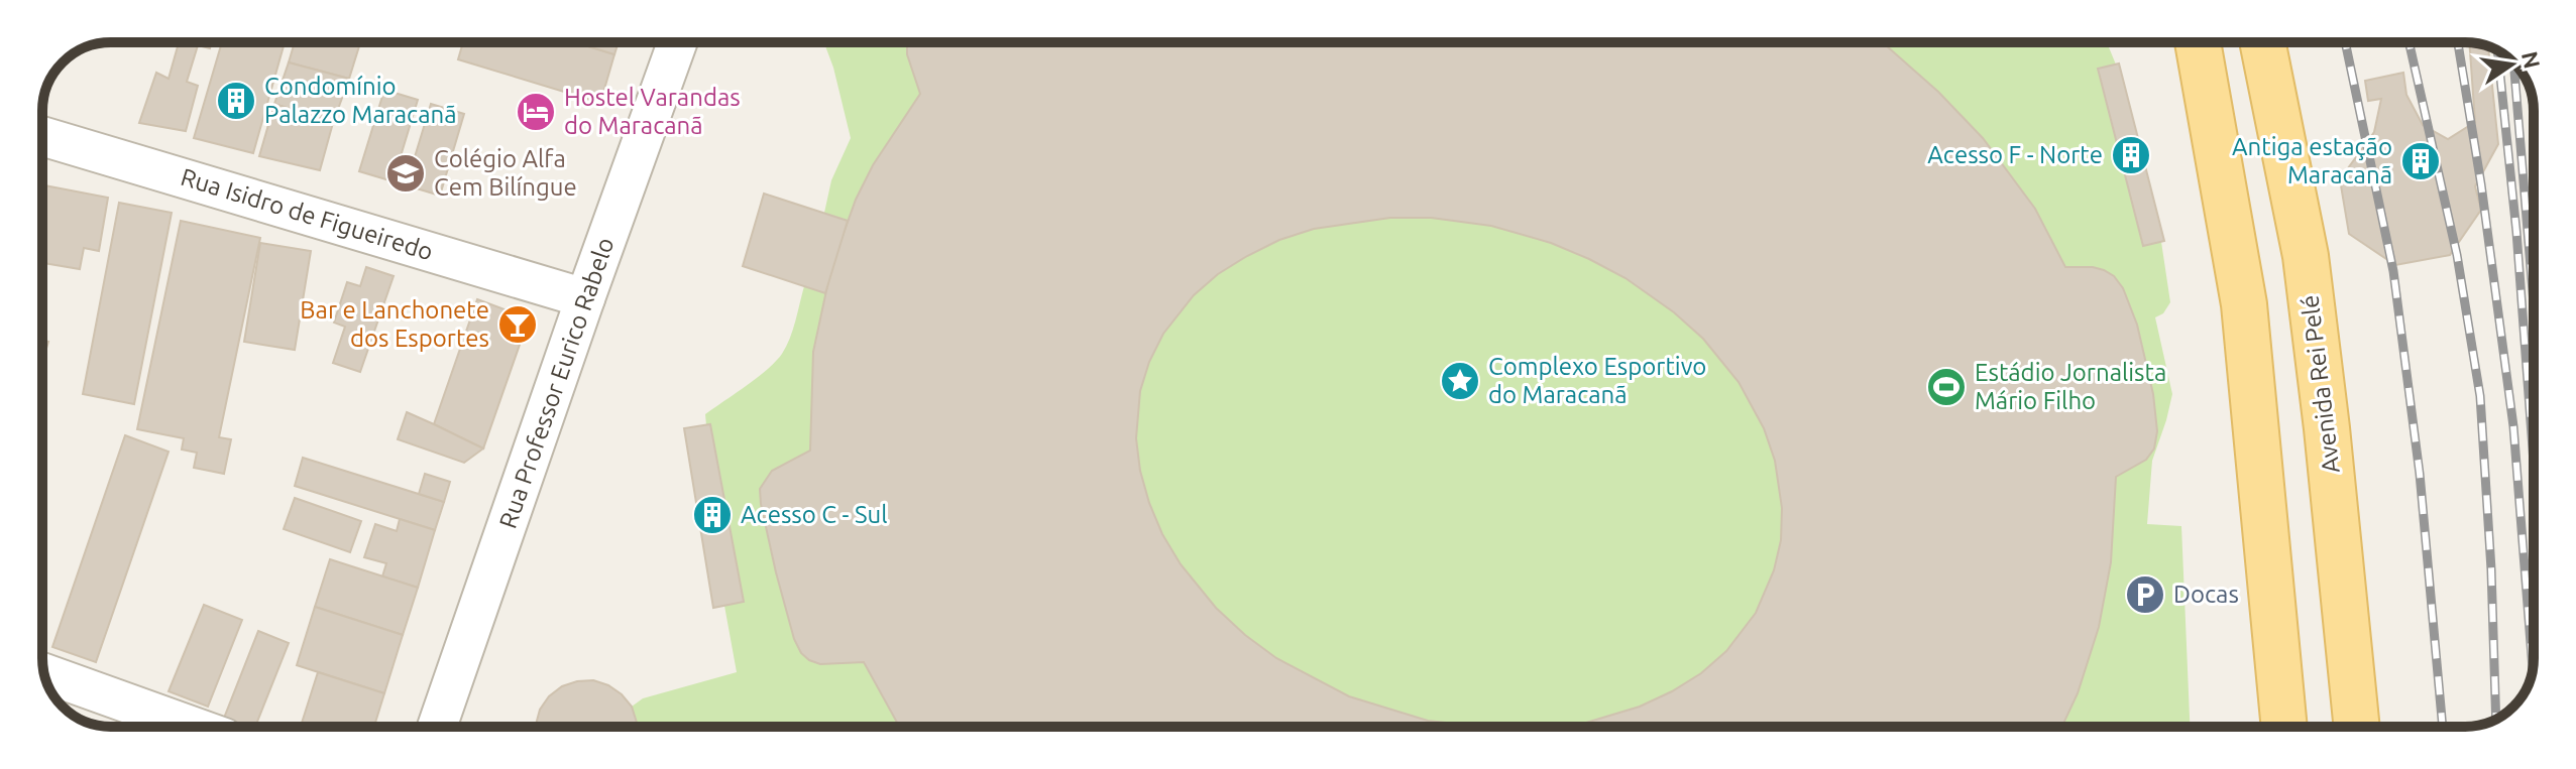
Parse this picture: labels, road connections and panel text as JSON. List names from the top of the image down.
{
  "streets": {
    "main road": ["Avenida Rei Pelé"],
    "street": ["Rua Isidro de Figueiredo", "Rua Professor Eurico Rabelo"]
  },
  "crossings": [
    ["Rua Isidro de Figueiredo", "Rua Professor Eurico Rabelo"]
  ],
  "places": {
    "building": [
      "Condomínio Palazzo Maracanã",
      "Acesso F - Norte",
      "Antiga estação Maracanã",
      "Acesso C - Sul"
    ],
    "hotel": ["Hostel Varandas do Maracanã"],
    "school or university": ["Colégio Alfa Cem Bilíngue"],
    "bar": ["Bar e Lanchonete dos Esportes"],
    "place": ["Complexo Esportivo do Maracanã"],
    "sports": ["Estádio Jornalista Mário Filho"],
    "parking": ["Docas"]
  },
  "north": "right"
}
